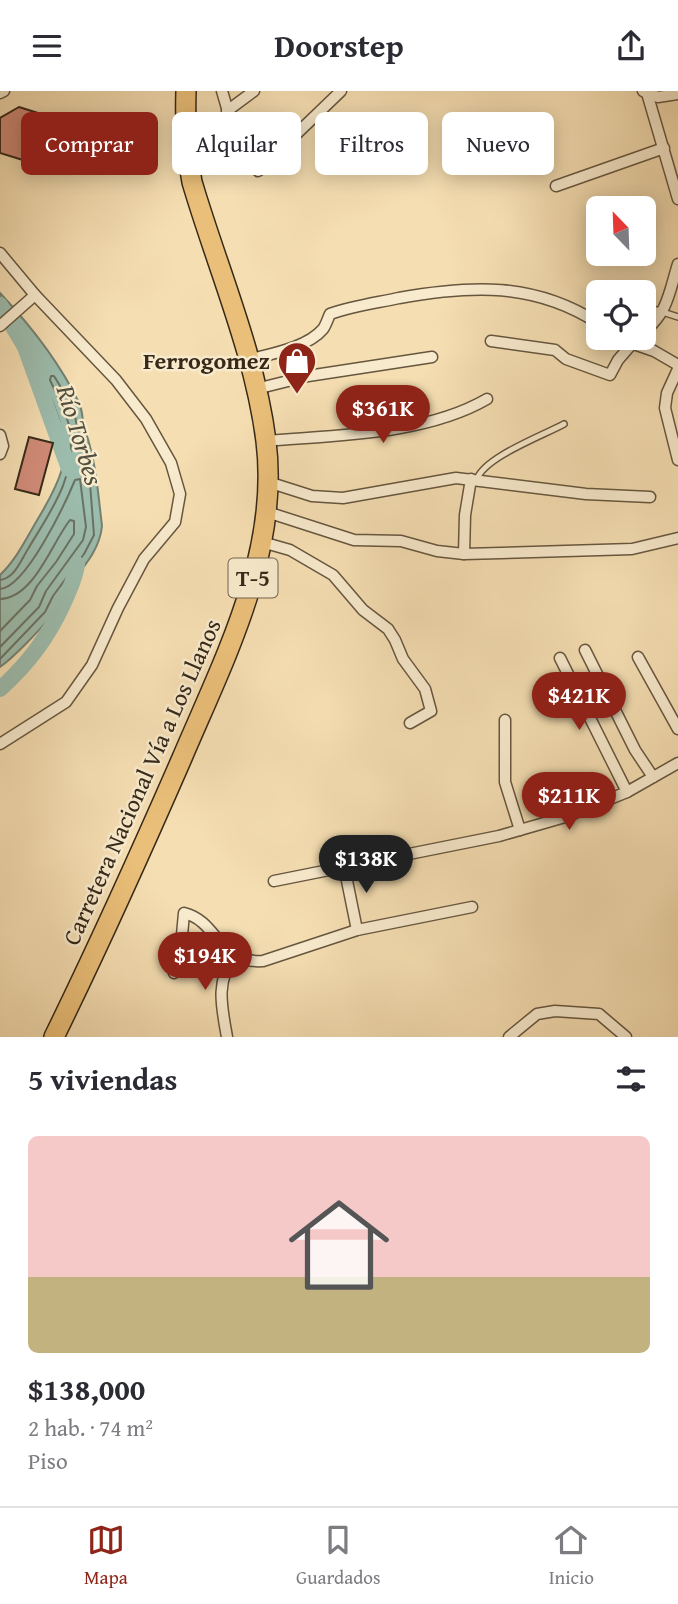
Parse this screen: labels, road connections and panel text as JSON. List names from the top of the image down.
{
  "streets": {
    "highway": ["T-5", "Carretera Nacional Vía a Los Llanos"]
  },
  "water": ["Río Torbes"],
  "places": {
    "shop": ["Ferrogomez"]
  },
  "north": "top left",
  "page": {
    "header": "Doorstep",
    "chip": [
      "Comprar",
      "Alquilar",
      "Filtros",
      "Nuevo"
    ],
    "price": [
      "$361K",
      "$421K",
      "$211K",
      "$138K",
      "$194K"
    ],
    "heading": "5 viviendas",
    "list": [
      {
        "name": "$138,000",
        "note": "2 hab. · 74 m² · Piso"
      }
    ],
    "tabs": ["Mapa", "Guardados", "Inicio"]
  }
}
